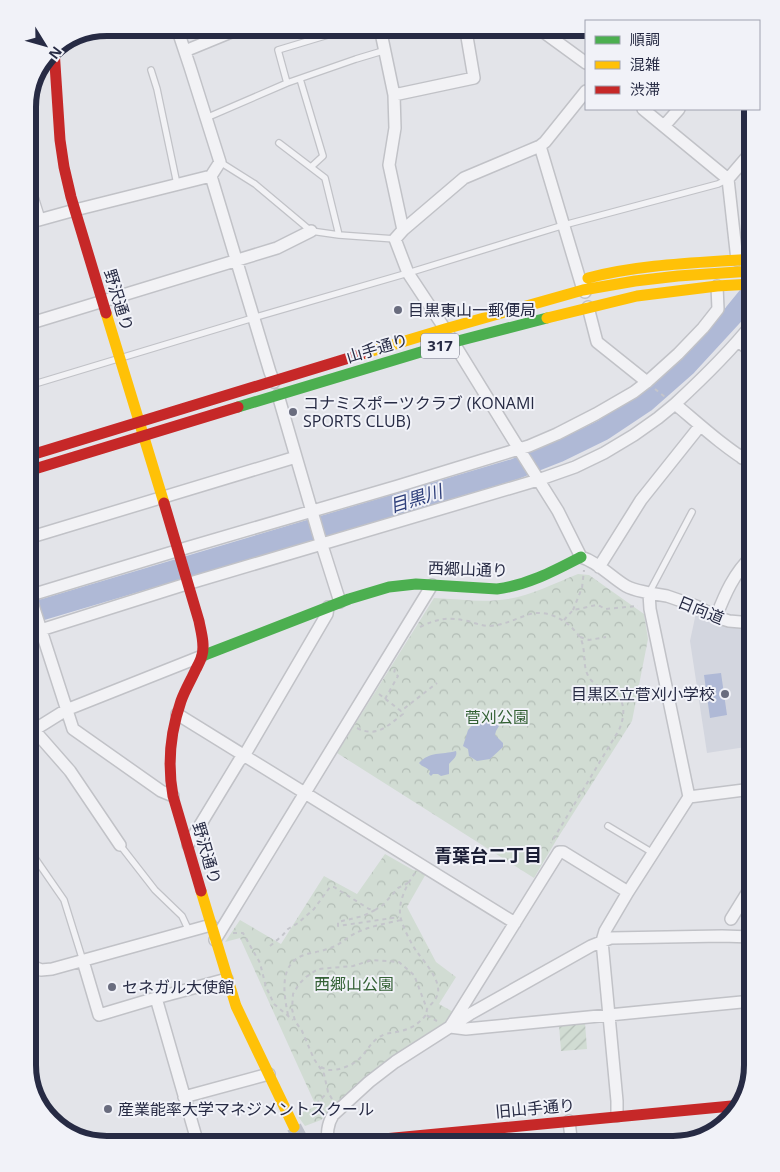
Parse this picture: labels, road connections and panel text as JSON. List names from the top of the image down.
{
  "streets": {
    "main road": [
      "野沢通り",
      "317",
      "山手通り",
      "西郷山通り",
      "旧山手通り"
    ],
    "street": ["日向道"]
  },
  "crossings": [
    ["野沢通り", "山手通り"],
    ["野沢通り", "西郷山通り"],
    ["317", "山手通り"]
  ],
  "districts": ["青葉台二丁目"],
  "water": ["目黒川"],
  "parks": ["菅刈公園", "西郷山公園"],
  "places": [
    "目黒東山一郵便局",
    "コナミスポーツクラブ (KONAMI SPORTS CLUB)",
    "目黒区立菅刈小学校",
    "セネガル大使館",
    "産業能率大学マネジメントスクール"
  ],
  "legend": ["順調", "混雑", "渋滞"],
  "north": "bottom right"
}
